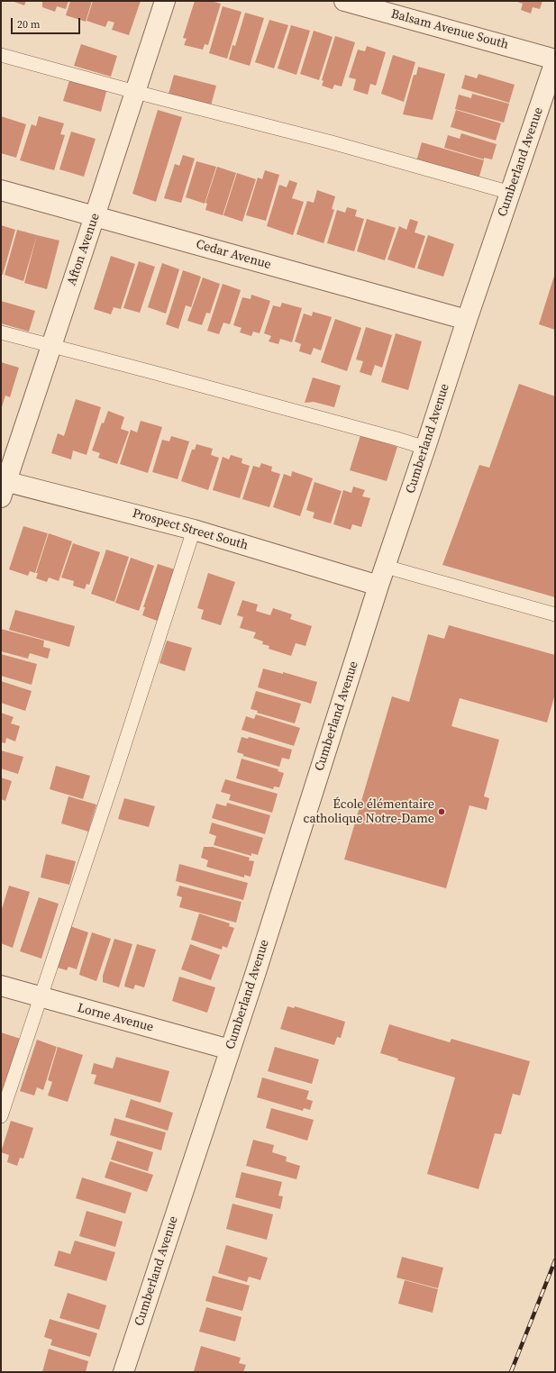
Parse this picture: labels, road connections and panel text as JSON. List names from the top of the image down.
{
  "streets": {
    "street": [
      "Balsam Avenue South",
      "Cumberland Avenue",
      "Afton Avenue",
      "Cedar Avenue",
      "Prospect Street South",
      "Lorne Avenue"
    ]
  },
  "crossings": [
    ["Balsam Avenue South", "Cumberland Avenue"],
    ["Cumberland Avenue", "Cedar Avenue"],
    ["Cumberland Avenue", "Prospect Street South"],
    ["Cumberland Avenue", "Lorne Avenue"],
    ["Afton Avenue", "Cedar Avenue"],
    ["Afton Avenue", "Prospect Street South"]
  ],
  "places": ["École élémentaire catholique Notre-Dame"],
  "scale_bar": "20 m"
}
